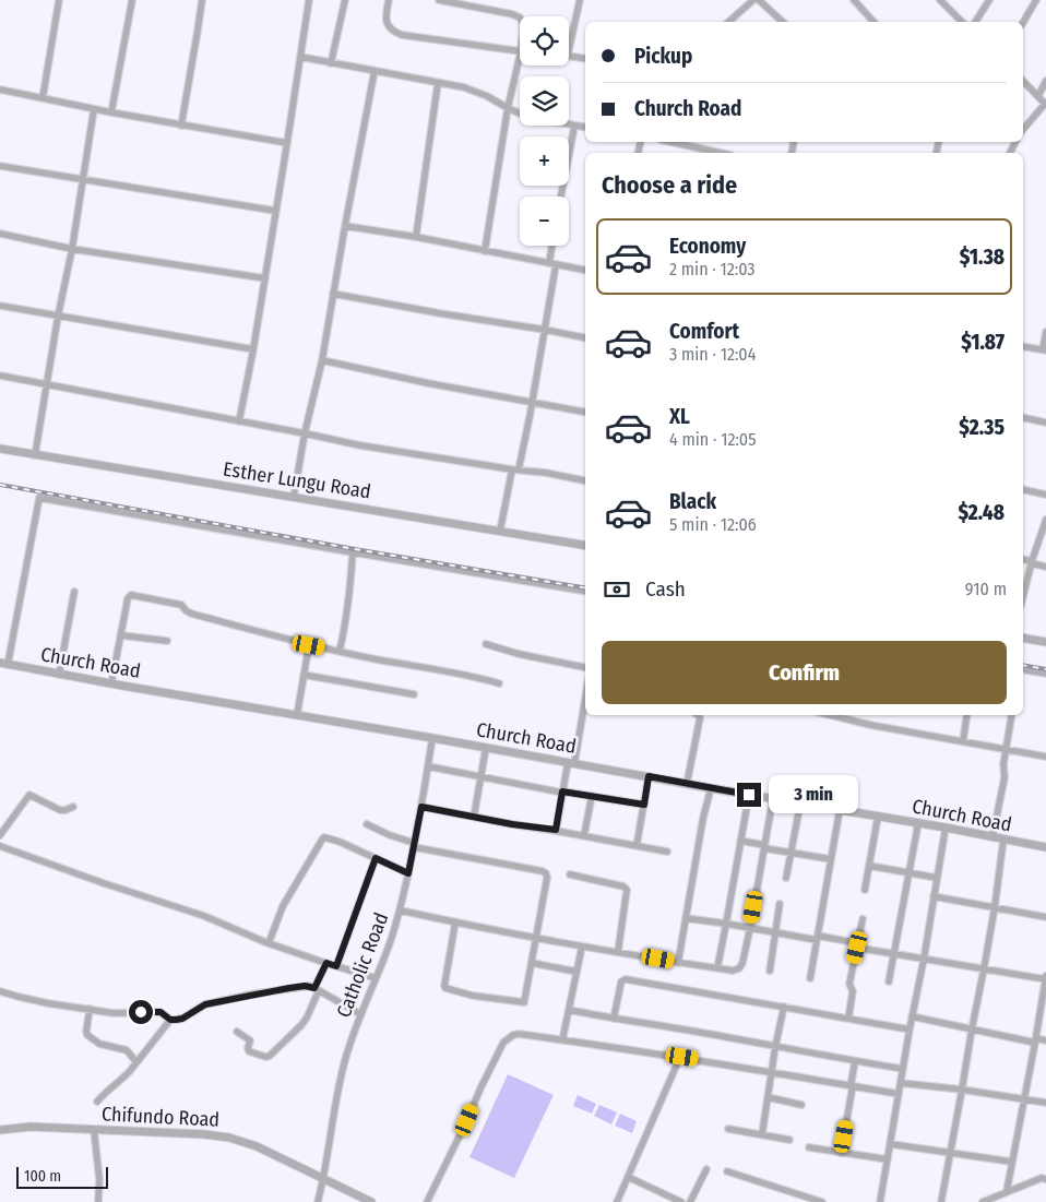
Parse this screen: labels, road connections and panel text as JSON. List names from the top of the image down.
{
  "streets": {
    "street": [
      "Esther Lungu Road",
      "Church Road",
      "Catholic Road",
      "Chifundo Road"
    ]
  },
  "crossings": [
    ["Church Road", "Catholic Road"],
    ["Catholic Road", "Chifundo Road"]
  ],
  "scale_bar": "100 m",
  "page": {
    "map_buttons": ["+", "−"],
    "banner": ["Pickup", "Church Road"],
    "heading": "Choose a ride",
    "list": [
      {
        "name": "Economy",
        "note": "2 min · 12:03",
        "value": "$1.38"
      },
      {
        "name": "Comfort",
        "note": "3 min · 12:04",
        "value": "$1.87"
      },
      {
        "name": "XL",
        "note": "4 min · 12:05",
        "value": "$2.35"
      },
      {
        "name": "Black",
        "note": "5 min · 12:06",
        "value": "$2.48"
      }
    ],
    "pay": ["Cash", "910 m"],
    "buttons": "Confirm",
    "bubble": "3 min",
    "scale": "100 m"
  }
}
